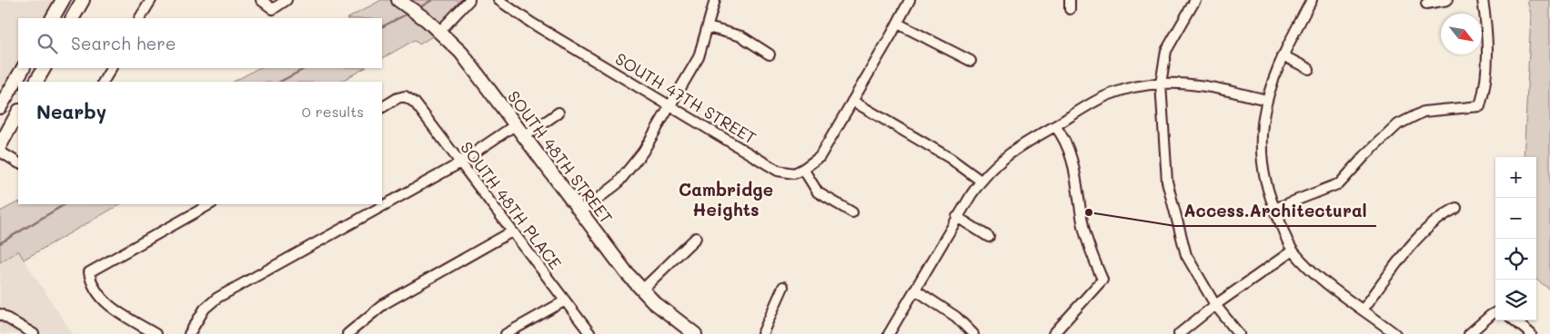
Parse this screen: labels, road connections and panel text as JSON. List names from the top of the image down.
{
  "streets": {
    "main road": ["SOUTH 48TH STREET"],
    "street": ["SOUTH 47TH STREET", "SOUTH 48TH PLACE"]
  },
  "districts": ["Cambridge Heights"],
  "places": ["Access.Architectural"],
  "north": "bottom right",
  "page": {
    "search": "Search here",
    "heading": ["Nearby", "0 results"],
    "map_buttons": ["+", "−"]
  }
}
